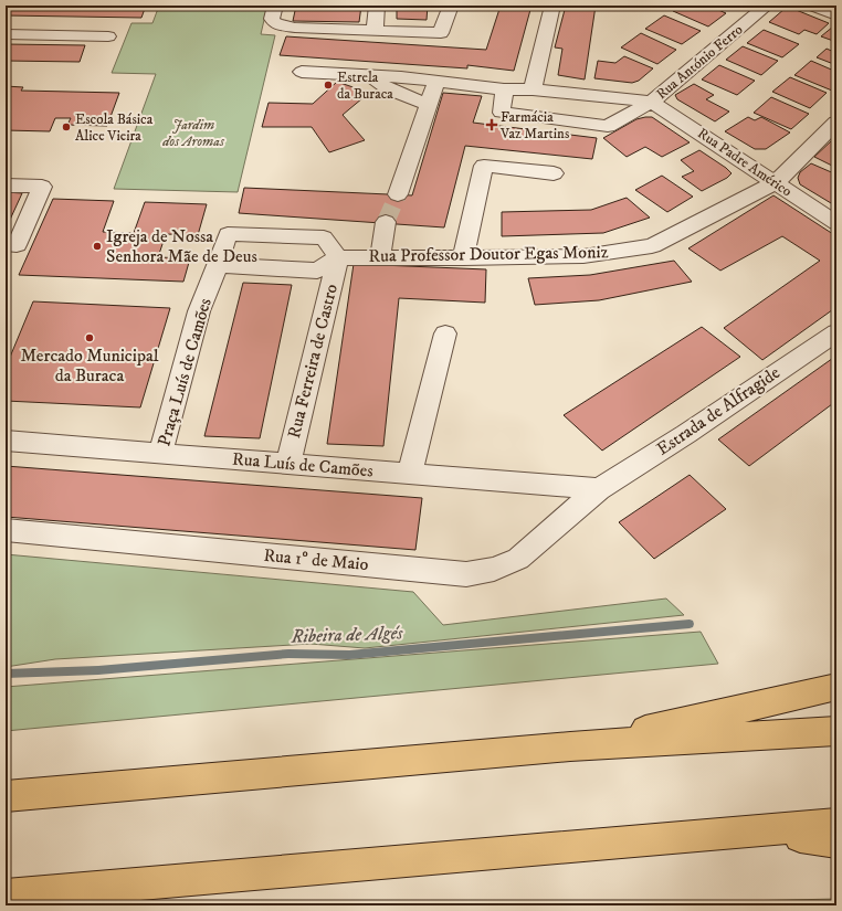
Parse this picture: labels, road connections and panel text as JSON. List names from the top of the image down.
{
  "streets": {
    "street": [
      "Rua António Ferro",
      "Rua Padre Américo",
      "Rua Professor Doutor Egas Moniz",
      "Rua Ferreira de Castro",
      "Praça Luís de Camões",
      "Estrada de Alfragide",
      "Rua Luís de Camões",
      "Rua 1º de Maio"
    ]
  },
  "crossings": [
    ["Rua António Ferro", "Rua Padre Américo"],
    ["Rua Padre Américo", "Rua Professor Doutor Egas Moniz"],
    ["Rua Professor Doutor Egas Moniz", "Rua Ferreira de Castro"],
    ["Rua Ferreira de Castro", "Rua Luís de Camões"],
    ["Praça Luís de Camões", "Rua Luís de Camões"],
    ["Estrada de Alfragide", "Rua Luís de Camões"],
    ["Estrada de Alfragide", "Rua 1º de Maio"],
    ["Rua Luís de Camões", "Rua 1º de Maio"]
  ],
  "water": ["Ribeira de Algés"],
  "parks": ["Jardim dos Aromas"],
  "places": {
    "other": [
      "Estrela da Buraca",
      "Escola Básica Alice Vieira",
      "Igreja de Nossa Senhora Mãe de Deus",
      "Mercado Municipal da Buraca"
    ],
    "health": ["Farmácia Vaz Martins"]
  }
}
